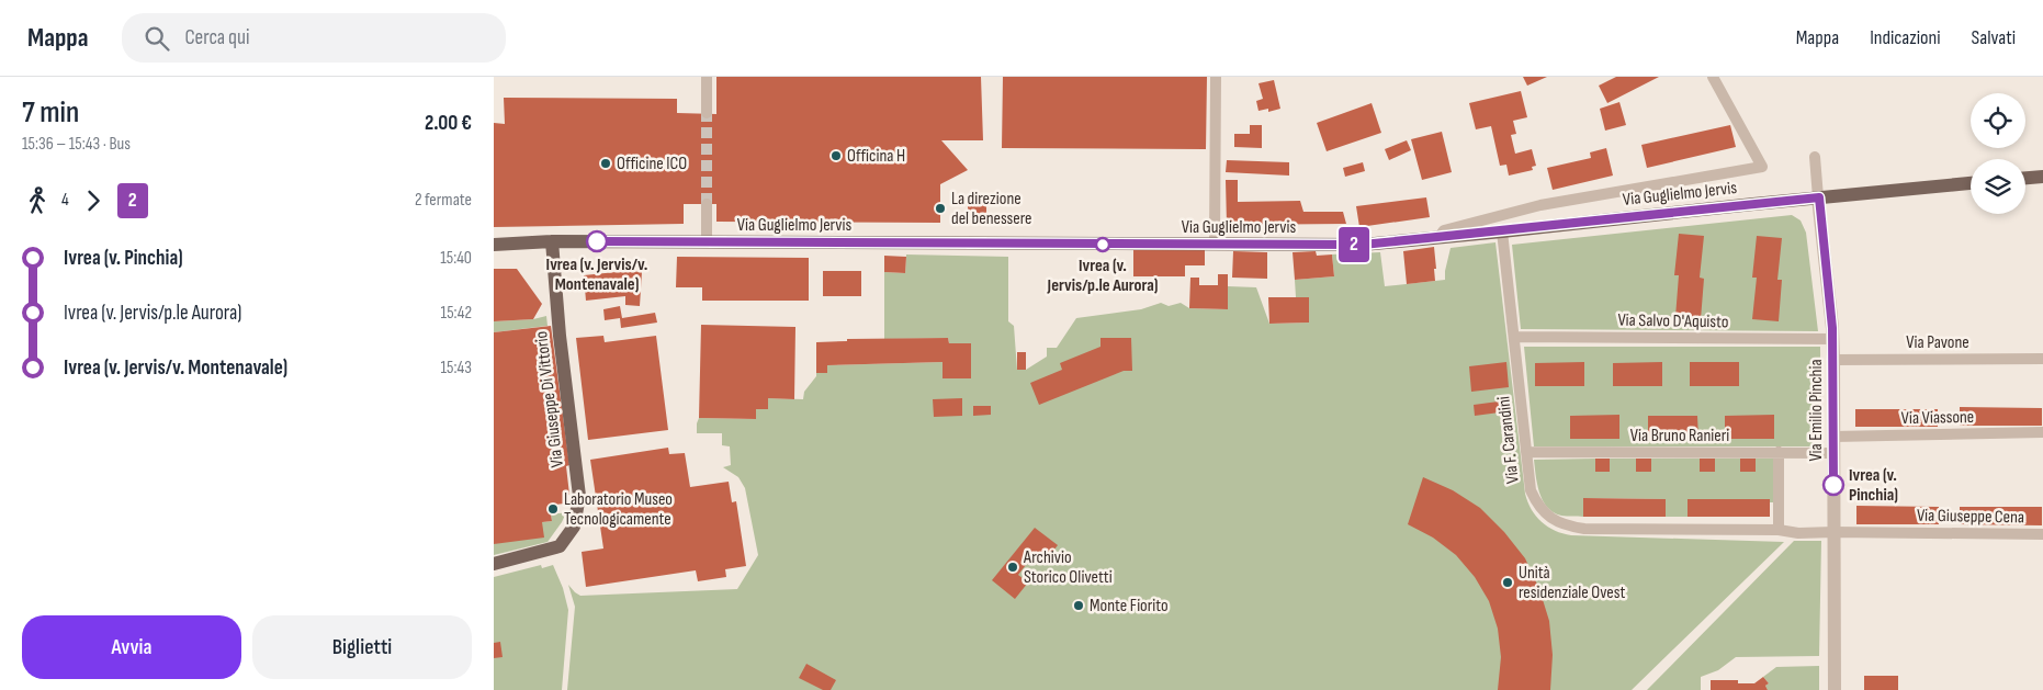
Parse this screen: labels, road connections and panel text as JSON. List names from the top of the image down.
{
  "streets": {
    "main road": ["Via Guglielmo Jervis", "Via Giuseppe Di Vittorio"],
    "street": [
      "Via Salvo D'Aquisto",
      "Via Pavone",
      "Via Emilio Pinchia",
      "Via Viassone",
      "Via Bruno Ranieri",
      "Via F. Carandini",
      "Via Giuseppe Cena"
    ]
  },
  "crossings": [
    ["Via Guglielmo Jervis", "Via Giuseppe Di Vittorio"],
    ["Via Guglielmo Jervis", "Via Emilio Pinchia"],
    ["Via Guglielmo Jervis", "Via F. Carandini"],
    ["Via Salvo D'Aquisto", "Via Emilio Pinchia"],
    ["Via Salvo D'Aquisto", "Via F. Carandini"],
    ["Via Pavone", "Via Emilio Pinchia"],
    ["Via Emilio Pinchia", "Via Viassone"],
    ["Via Emilio Pinchia", "Via Bruno Ranieri"],
    ["Via Emilio Pinchia", "Via F. Carandini"],
    ["Via Emilio Pinchia", "Via Giuseppe Cena"],
    ["Via Bruno Ranieri", "Via F. Carandini"],
    ["Via F. Carandini", "Via Giuseppe Cena"]
  ],
  "places": [
    "Officina H",
    "Officine ICO",
    "La direzione del benessere",
    "Ivrea (v. Jervis/v. Montenavale)",
    "Ivrea (v. Jervis/p.le Aurora)",
    "Ivrea (v. Pinchia)",
    "Laboratorio Museo Tecnologicamente",
    "Archivio Storico Olivetti",
    "Unità residenziale Ovest",
    "Monte Fiorito"
  ],
  "lines": ["bus line 2"],
  "page": {
    "header": "Mappa",
    "search": "Cerca qui",
    "nav": ["Mappa", "Indicazioni", "Salvati"],
    "heading": ["7 min", "15:36 – 15:43 · Bus", "2.00 €"],
    "on_map": "2",
    "legs": ["4", "2", "2 fermate"],
    "list": [
      {
        "name": "Ivrea (v. Pinchia)",
        "value": "15:40"
      },
      {
        "name": "Ivrea (v. Jervis/p.le Aurora)",
        "value": "15:42"
      },
      {
        "name": "Ivrea (v. Jervis/v. Montenavale)",
        "value": "15:43"
      }
    ],
    "buttons": ["Avvia", "Biglietti"]
  }
}
